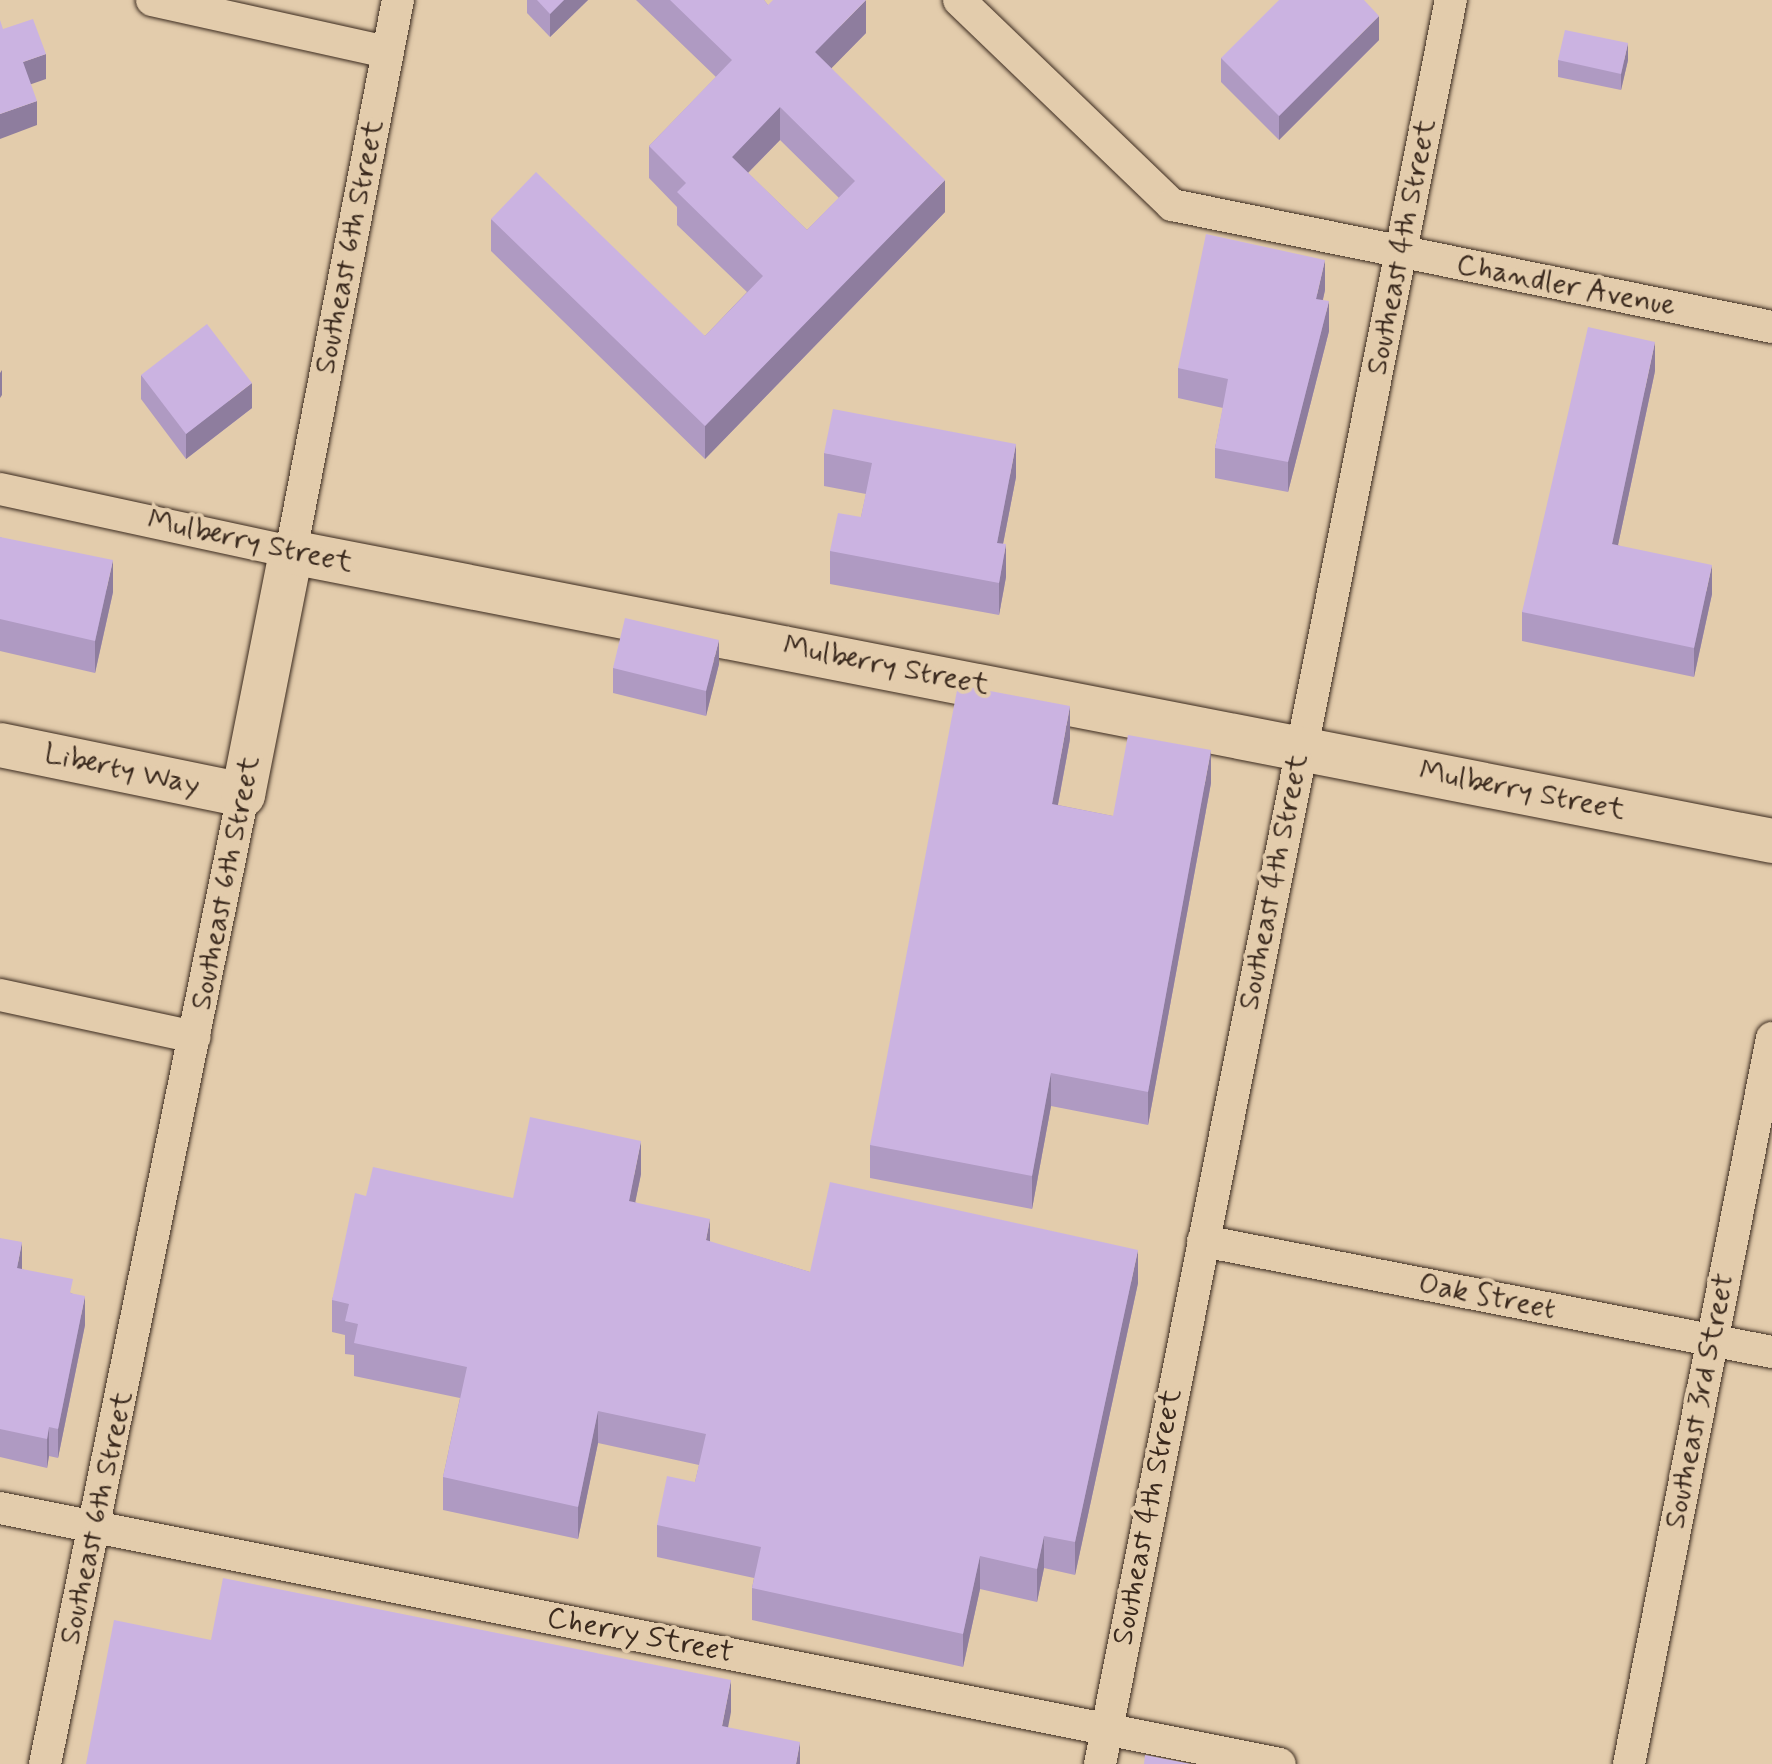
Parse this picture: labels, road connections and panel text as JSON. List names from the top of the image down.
{
  "streets": {
    "street": [
      "Southeast 6th Street",
      "Southeast 4th Street",
      "Chandler Avenue",
      "Mulberry Street",
      "Liberty Way",
      "Oak Street",
      "Southeast 3rd Street",
      "Cherry Street"
    ]
  },
  "crossings": [
    ["Southeast 6th Street", "Mulberry Street"],
    ["Southeast 6th Street", "Liberty Way"],
    ["Southeast 6th Street", "Cherry Street"],
    ["Southeast 4th Street", "Chandler Avenue"],
    ["Southeast 4th Street", "Mulberry Street"],
    ["Southeast 4th Street", "Oak Street"],
    ["Southeast 4th Street", "Cherry Street"],
    ["Oak Street", "Southeast 3rd Street"]
  ]
}
